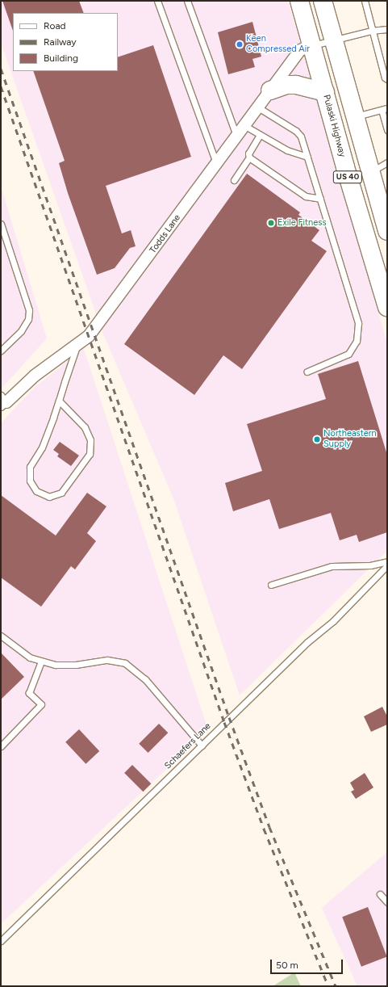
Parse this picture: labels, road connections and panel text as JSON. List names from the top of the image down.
{
  "streets": {
    "highway": ["Pulaski Highway", "US 40"],
    "street": ["Todds Lane"],
    "lane": ["Schaefers Lane"]
  },
  "crossings": [
    ["Pulaski Highway", "Todds Lane"]
  ],
  "places": ["Keen Compressed Air", "Exile Fitness", "Northeastern Supply"],
  "legend": ["Road", "Railway", "Building"],
  "scale_bar": "50 m"
}
